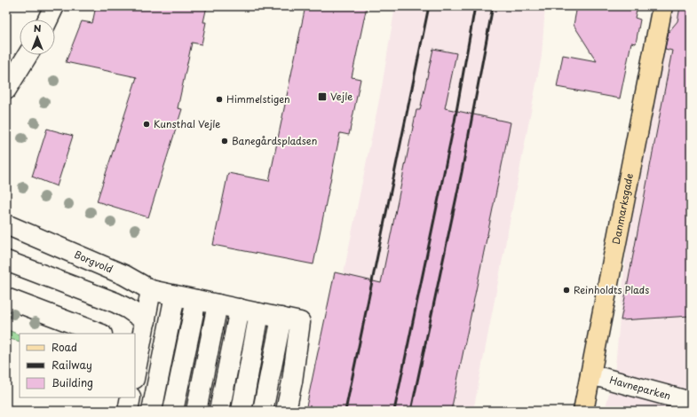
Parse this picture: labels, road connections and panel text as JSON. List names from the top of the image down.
{
  "streets": {
    "main road": ["Danmarksgade"],
    "street": ["Borgvold", "Havneparken"]
  },
  "crossings": [
    ["Danmarksgade", "Havneparken"]
  ],
  "places": {
    "transit": ["Vejle"],
    "other": [
      "Himmelstigen",
      "Kunsthal Vejle",
      "Banegårdspladsen",
      "Reinholdts Plads"
    ]
  },
  "legend": ["Road", "Railway", "Building"],
  "north": "top"
}
